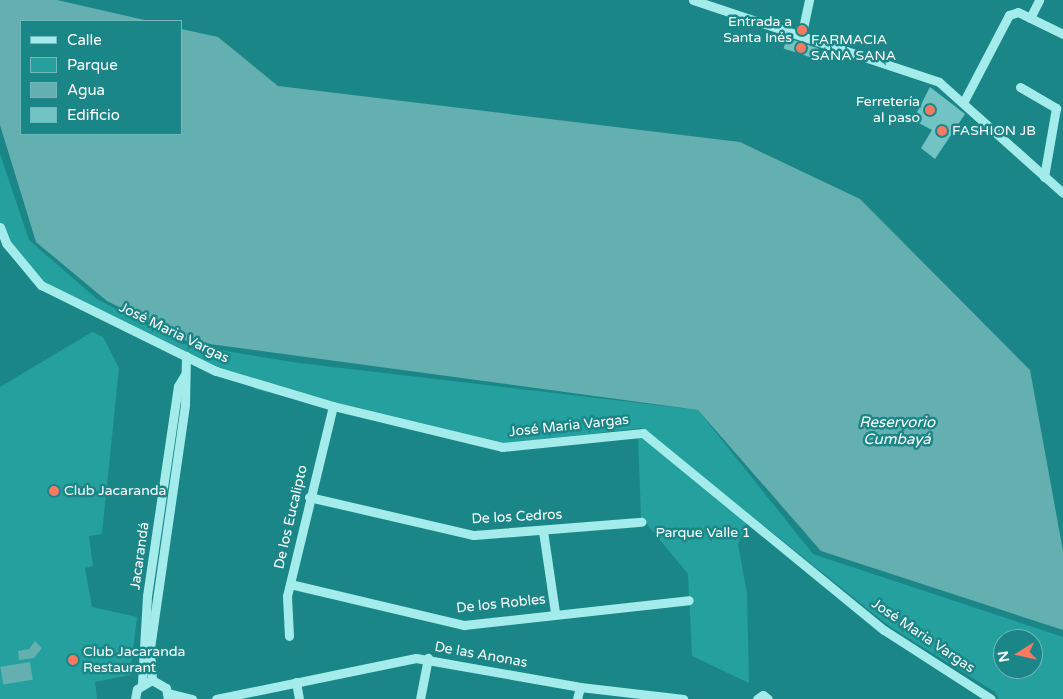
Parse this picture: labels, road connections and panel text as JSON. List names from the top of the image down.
{
  "streets": {
    "street": [
      "José Maria Vargas",
      "De los Eucalipto",
      "De los Cedros",
      "Jacarandá",
      "De los Robles",
      "De las Anonas"
    ]
  },
  "crossings": [
    ["José Maria Vargas", "De los Eucalipto"],
    ["José Maria Vargas", "Jacarandá"],
    ["De los Eucalipto", "De los Cedros"],
    ["De los Eucalipto", "De los Robles"]
  ],
  "water": ["Reservorio Cumbayá"],
  "parks": ["Parque Valle 1"],
  "places": [
    "Entrada a Santa Inés",
    "FARMACIA SANA SANA",
    "Ferretería al paso",
    "FASHION JB",
    "Club Jacaranda",
    "Club Jacaranda Restaurant"
  ],
  "legend": [
    "Calle",
    "Parque",
    "Agua",
    "Edificio"
  ],
  "north": "left"
}
